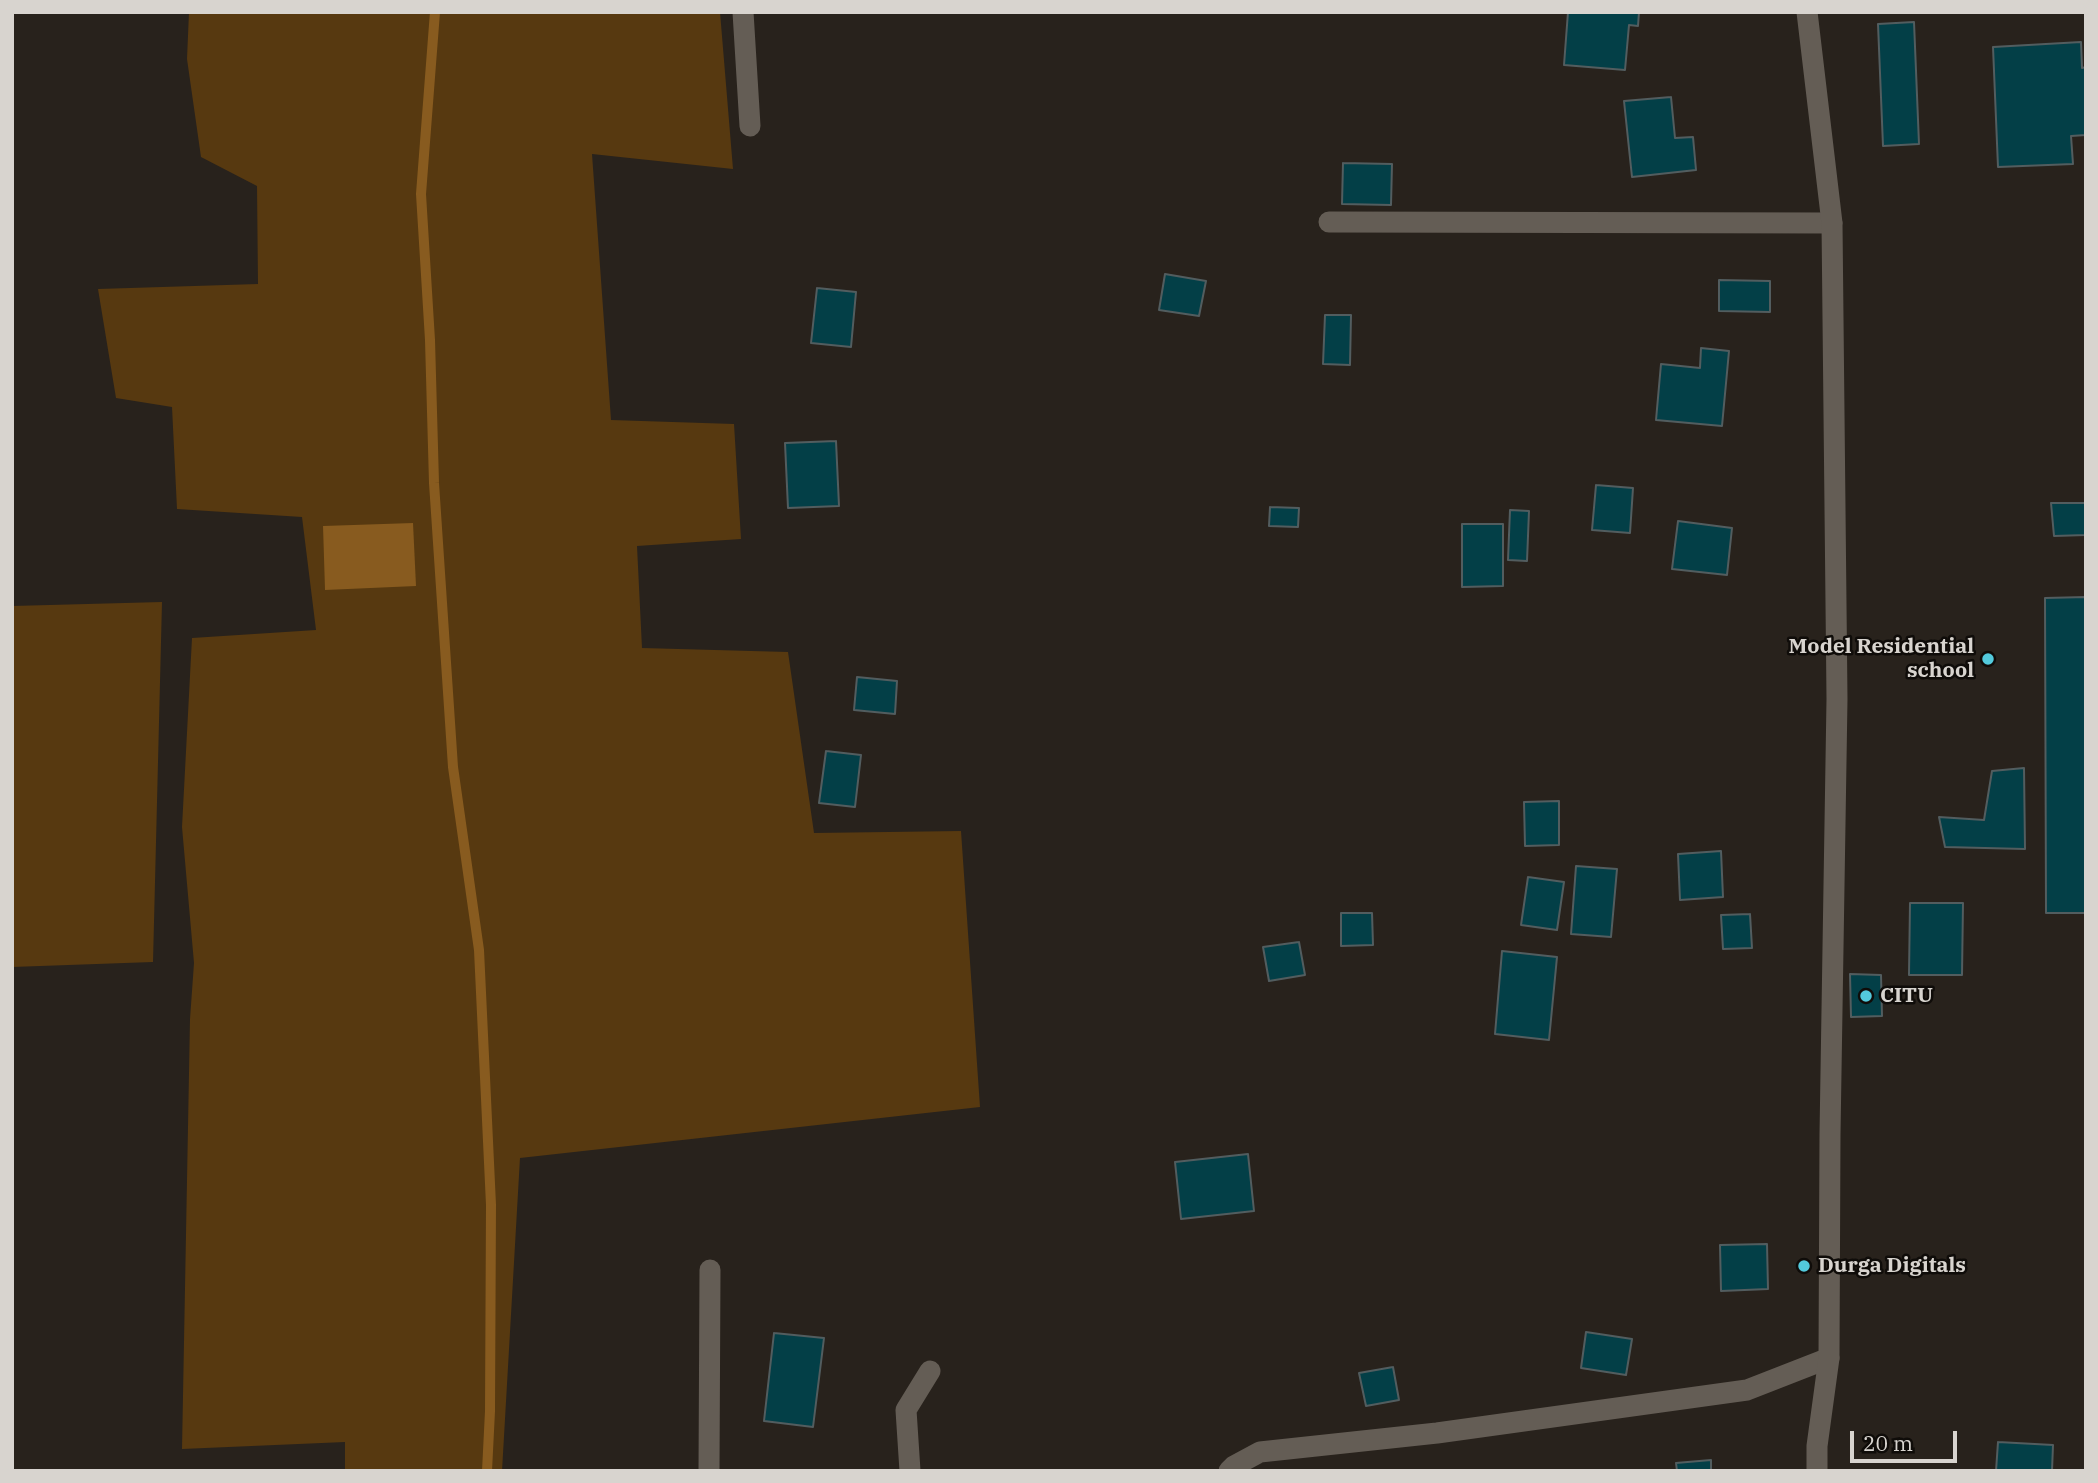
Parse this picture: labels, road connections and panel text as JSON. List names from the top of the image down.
{
  "places": ["Model Residential school", "CITU", "Durga Digitals"],
  "scale_bar": "20 m"
}
